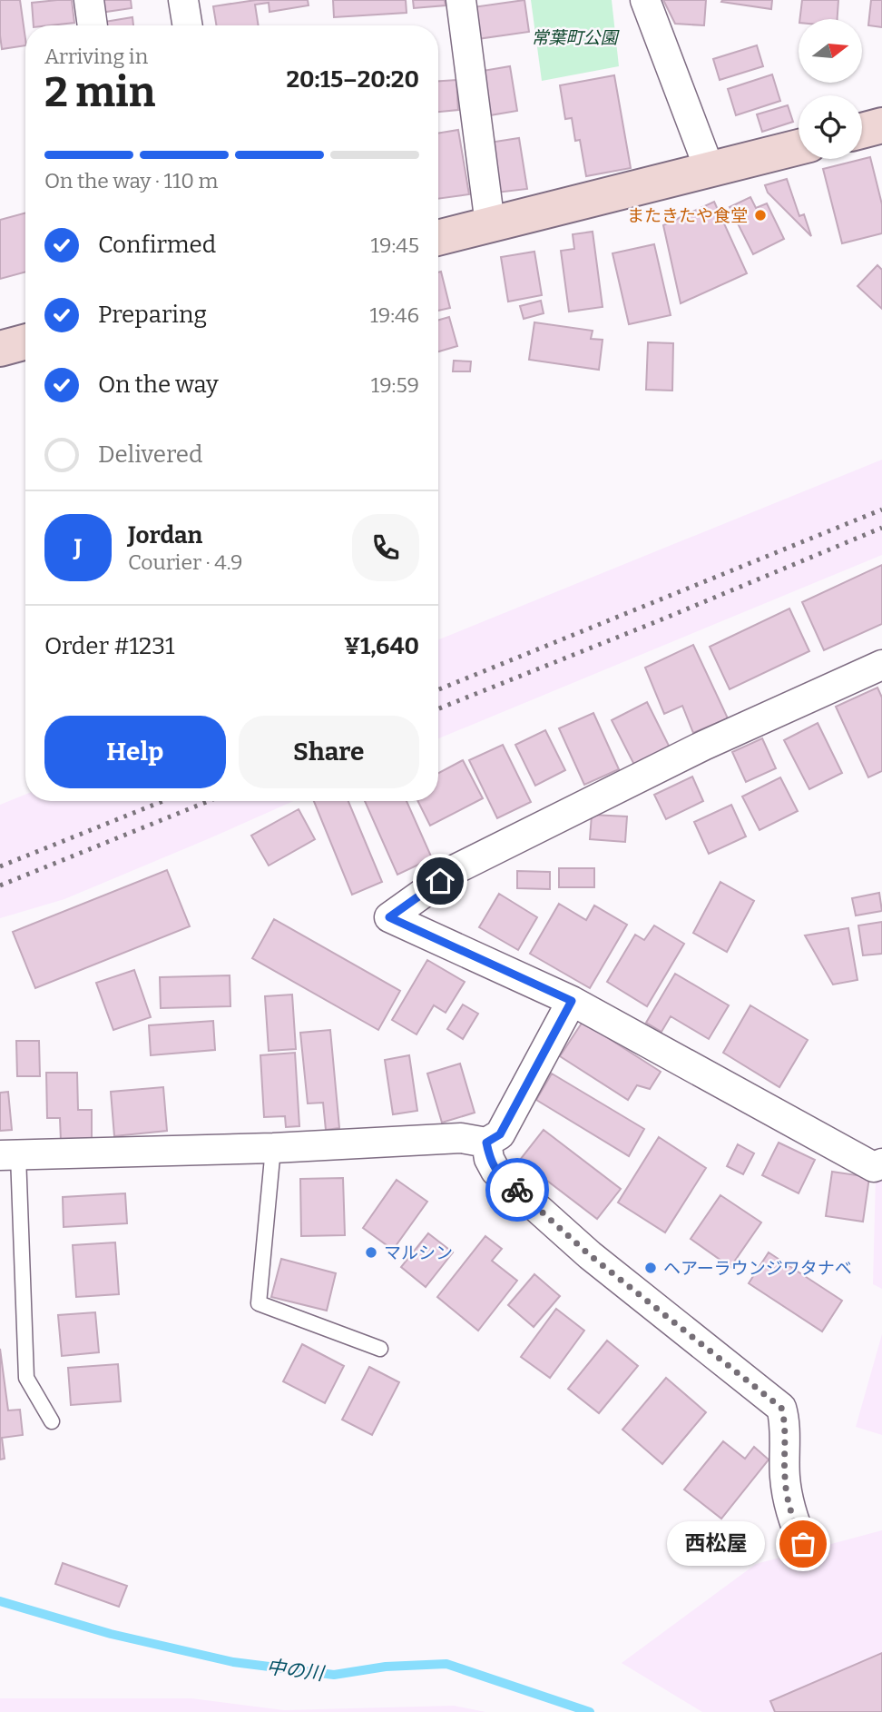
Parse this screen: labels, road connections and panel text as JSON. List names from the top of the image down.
{
  "water": ["中の川"],
  "parks": ["常葉町公園"],
  "places": [
    "またきたや食堂",
    "マルシン",
    "ヘアーラウンジワタナベ",
    "西松屋"
  ],
  "north": "right",
  "page": {
    "heading": ["2 min", "Arriving in", "20:15–20:20"],
    "panel": [
      "Jordan",
      "Courier · 4.9",
      "Order #1231",
      "¥1,640"
    ],
    "bar": "On the way · 110 m",
    "list": [
      ["Confirmed", "19:45"],
      ["Preparing", "19:46"],
      ["On the way", "19:59"],
      "Delivered"
    ],
    "round": "J",
    "buttons": ["Help", "Share"],
    "bubble": "西松屋"
  }
}
